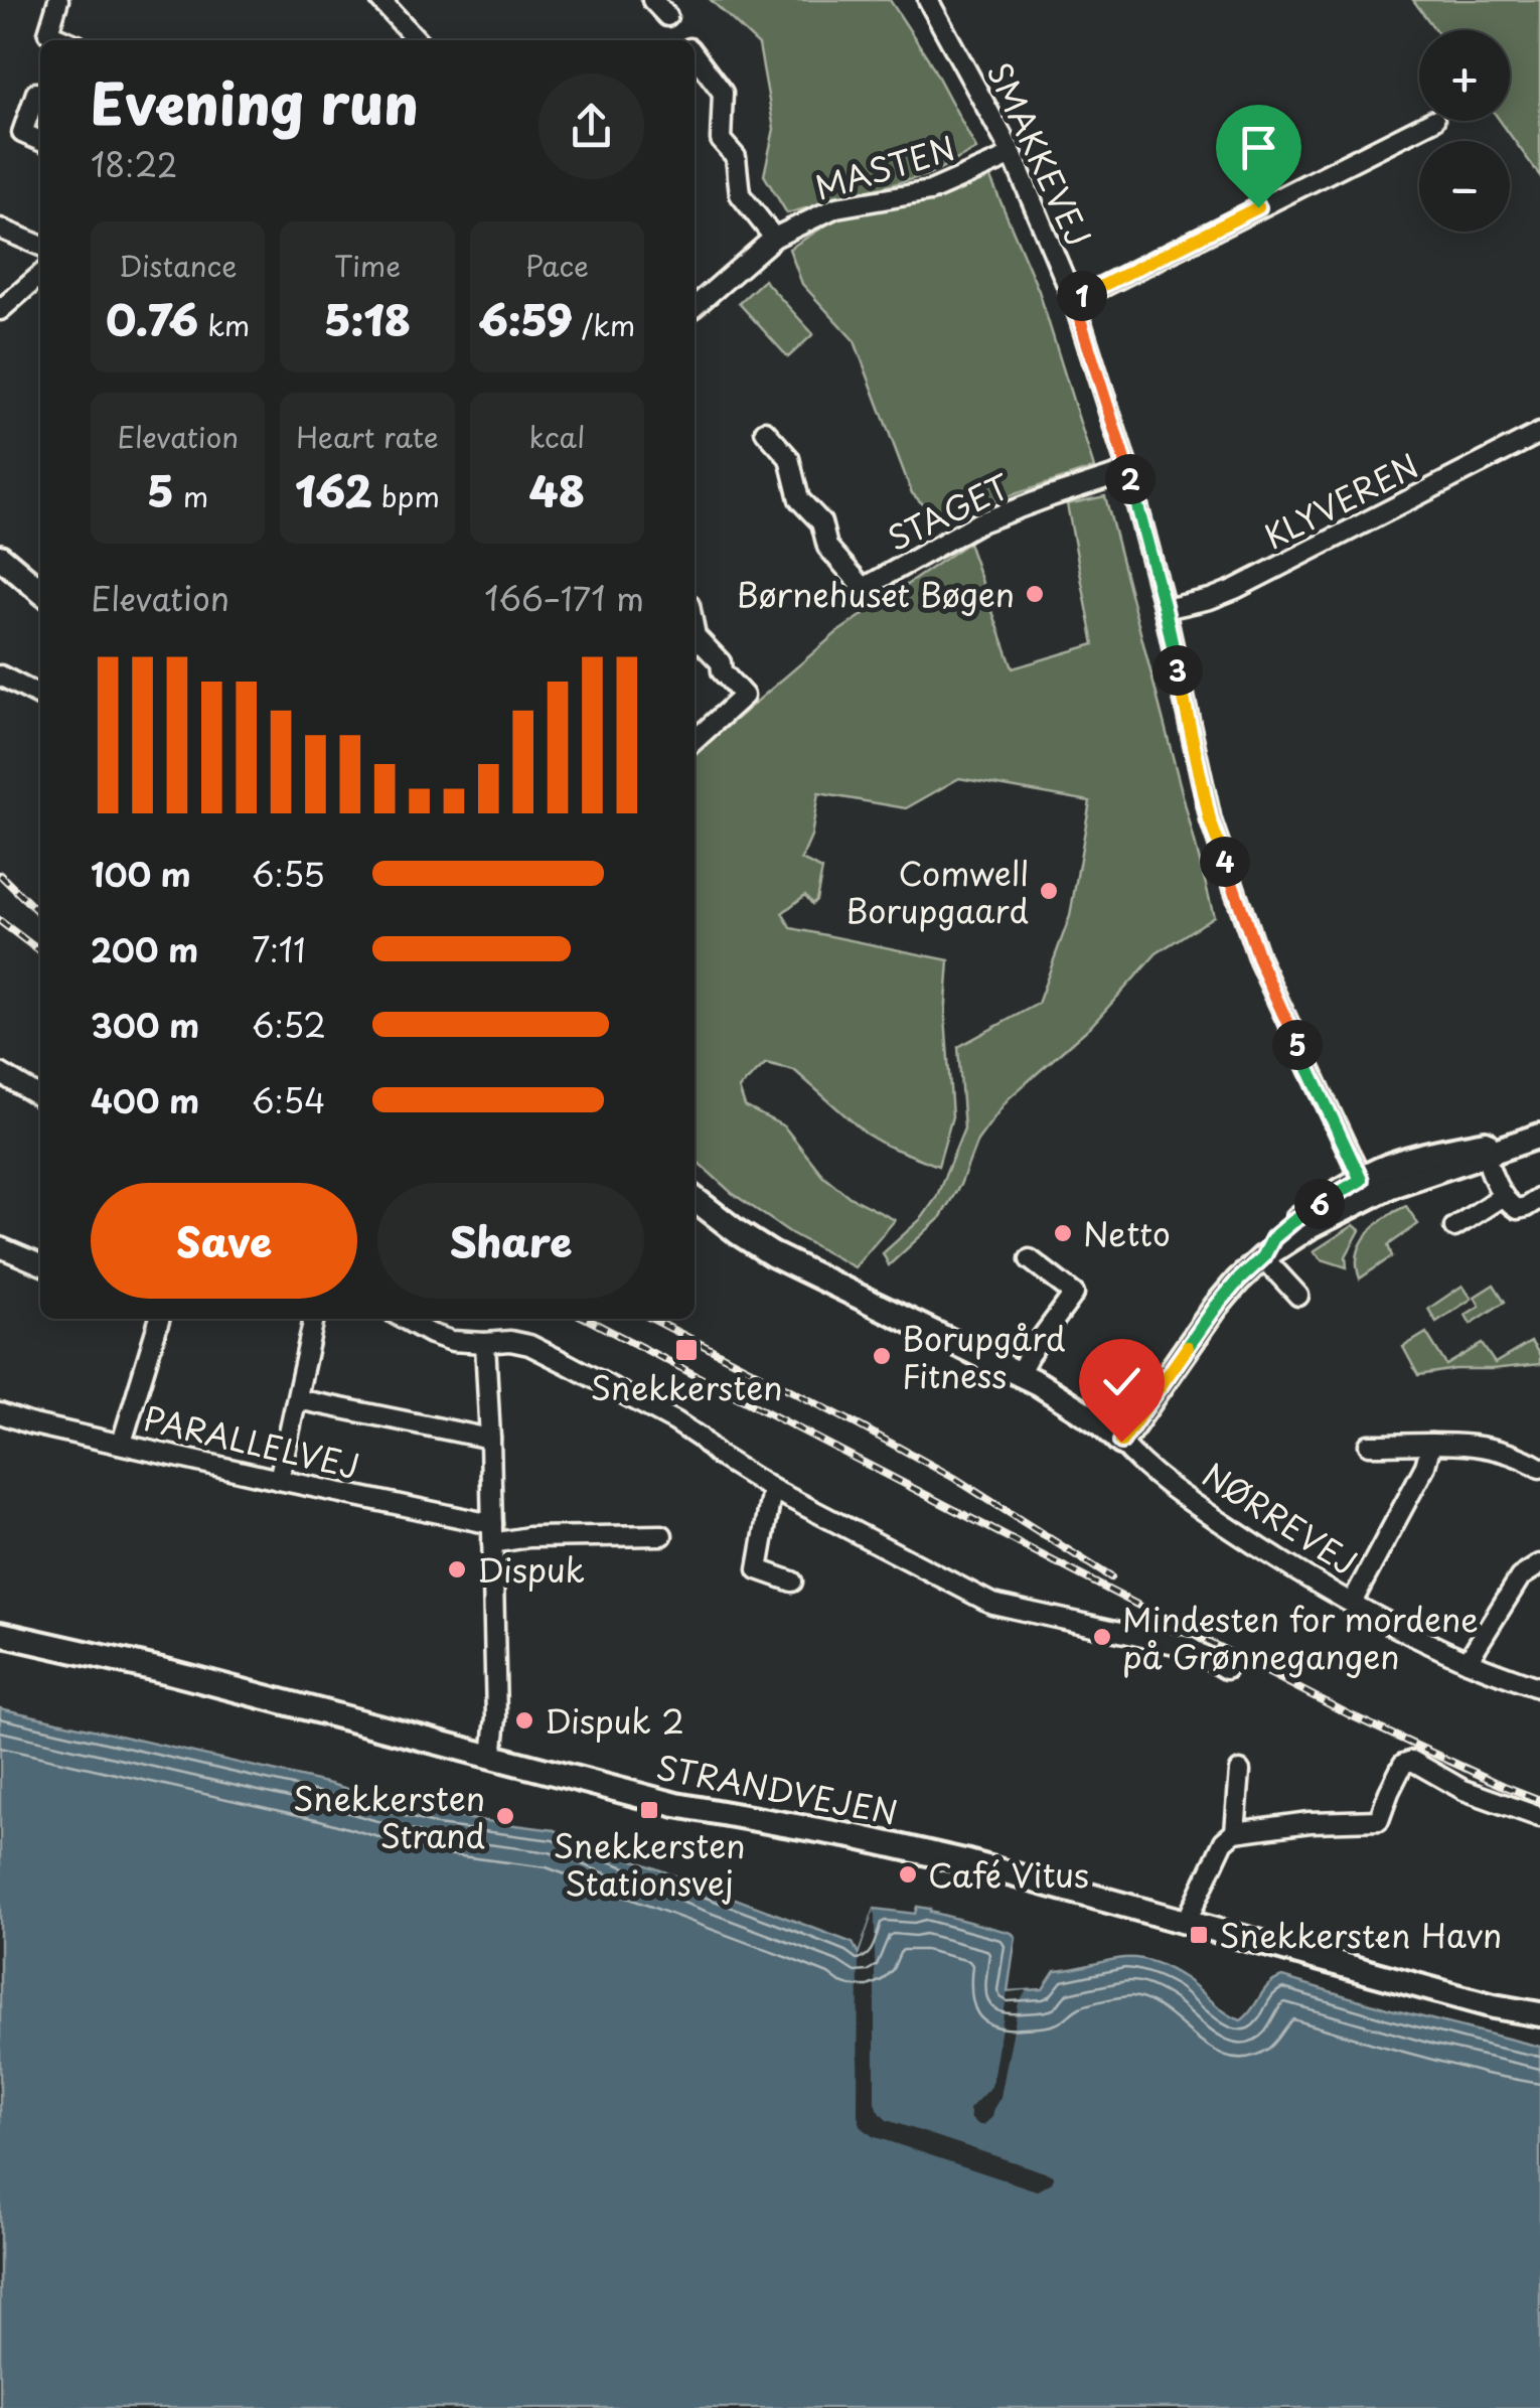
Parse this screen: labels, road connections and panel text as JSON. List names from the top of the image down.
{
  "streets": {
    "main road": ["NØRREVEJ", "STRANDVEJEN"],
    "street": [
      "SMAKKEVEJ",
      "MASTEN",
      "KLYVEREN",
      "STAGET",
      "PARALLELVEJ"
    ]
  },
  "crossings": [
    ["SMAKKEVEJ", "MASTEN"],
    ["SMAKKEVEJ", "KLYVEREN"],
    ["SMAKKEVEJ", "STAGET"]
  ],
  "places": {
    "other": [
      "Børnehuset Bøgen",
      "Comwell Borupgaard",
      "Netto",
      "Borupgård Fitness",
      "Dispuk",
      "Mindesten for mordene på Grønnegangen",
      "Dispuk 2",
      "Snekkersten Strand",
      "Café Vitus"
    ],
    "transit": ["Snekkersten", "Snekkersten Stationsvej", "Snekkersten Havn"]
  },
  "page": {
    "map_buttons": ["+", "−"],
    "heading": ["Evening run", "18:22"],
    "stats": [
      ["Distance", "0.76 km"],
      ["Time", "5:18"],
      ["Pace", "6:59 /km"],
      ["Elevation", "5 m"],
      ["Heart rate", "162 bpm"],
      ["kcal", "48"]
    ],
    "pins": [
      "1",
      "2",
      "3",
      "4",
      "5",
      "6"
    ],
    "chart": ["Elevation", "166–171 m"],
    "list": [
      {
        "name": "100 m",
        "note": "6:55"
      },
      {
        "name": "200 m",
        "note": "7:11"
      },
      {
        "name": "300 m",
        "note": "6:52"
      },
      {
        "name": "400 m",
        "note": "6:54"
      }
    ],
    "buttons": ["Save", "Share"]
  }
}
